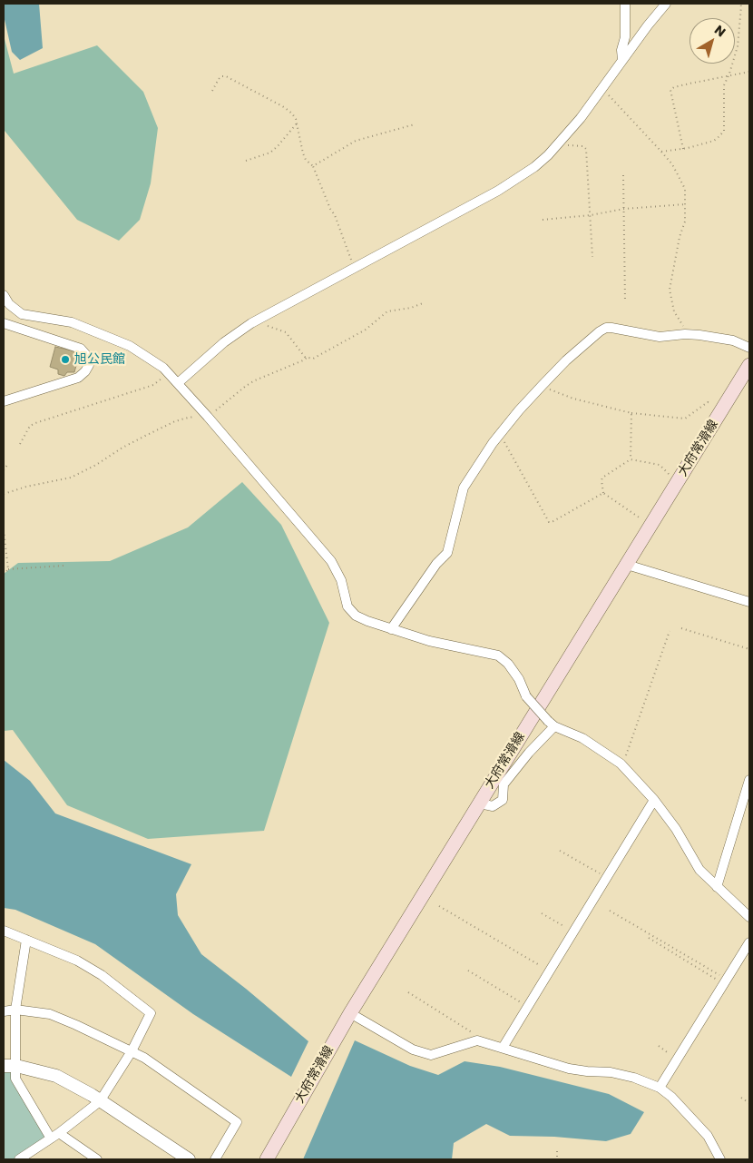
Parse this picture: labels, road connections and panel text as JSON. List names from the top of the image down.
{
  "streets": {
    "main road": ["大府常滑線"]
  },
  "places": ["旭公民館"],
  "north": "top right"
}
